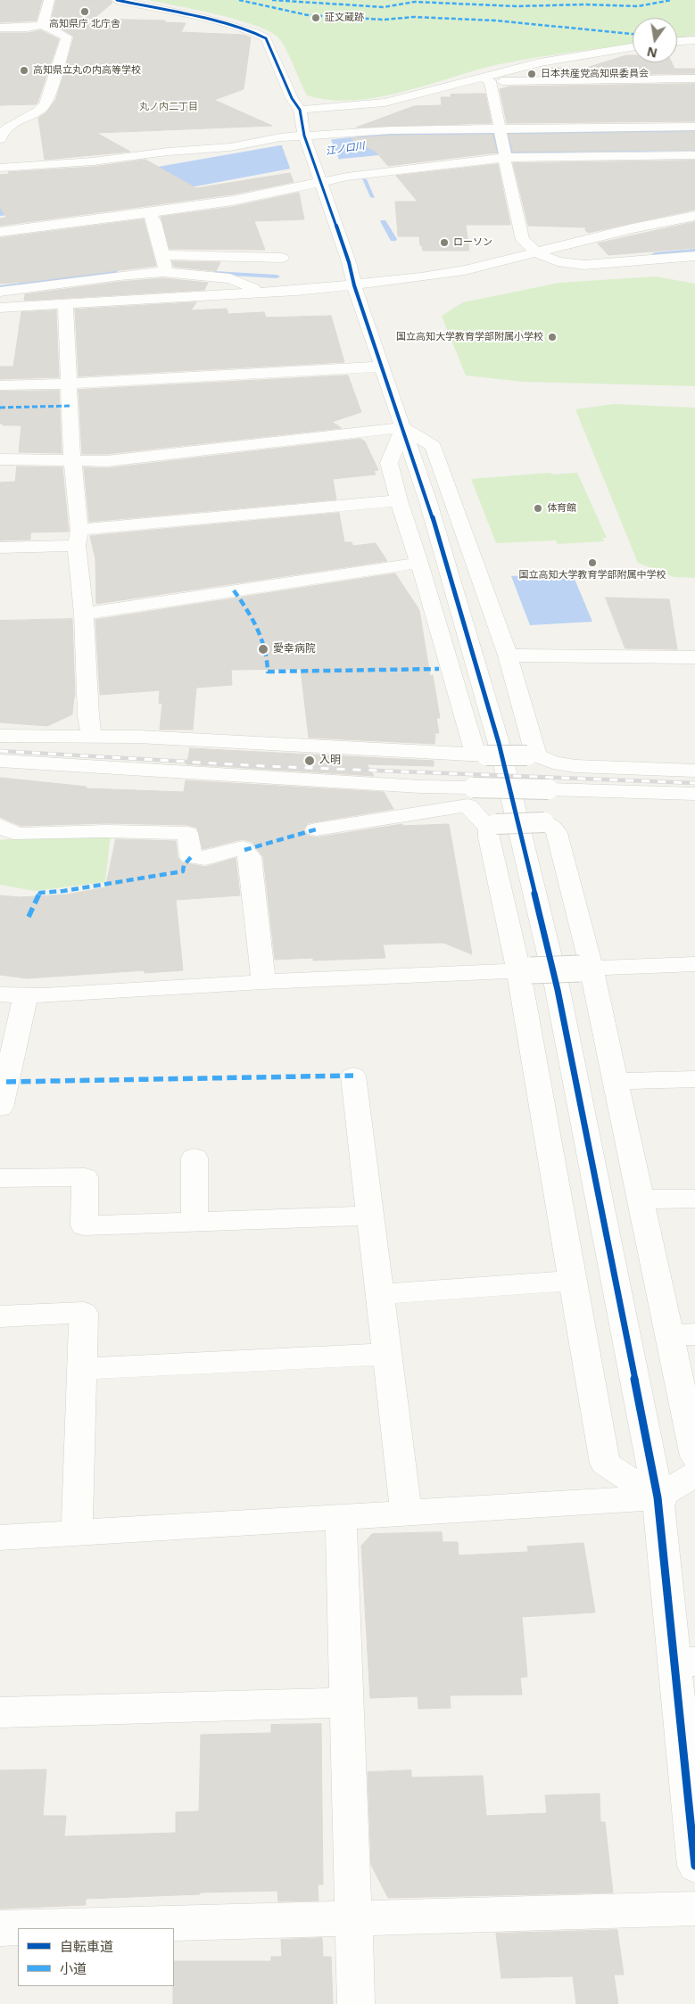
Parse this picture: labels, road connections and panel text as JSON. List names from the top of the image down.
{
  "districts": ["丸ノ内二丁目"],
  "water": ["江ノ口川"],
  "places": [
    "高知県庁 北庁舎",
    "証文蔵跡",
    "高知県立丸の内高等学校",
    "日本共産党高知県委員会",
    "ローソン",
    "国立高知大学教育学部附属小学校",
    "体育館",
    "国立高知大学教育学部附属中学校",
    "愛幸病院",
    "入明"
  ],
  "legend": ["自転車道", "小道"],
  "north": "bottom"
}
